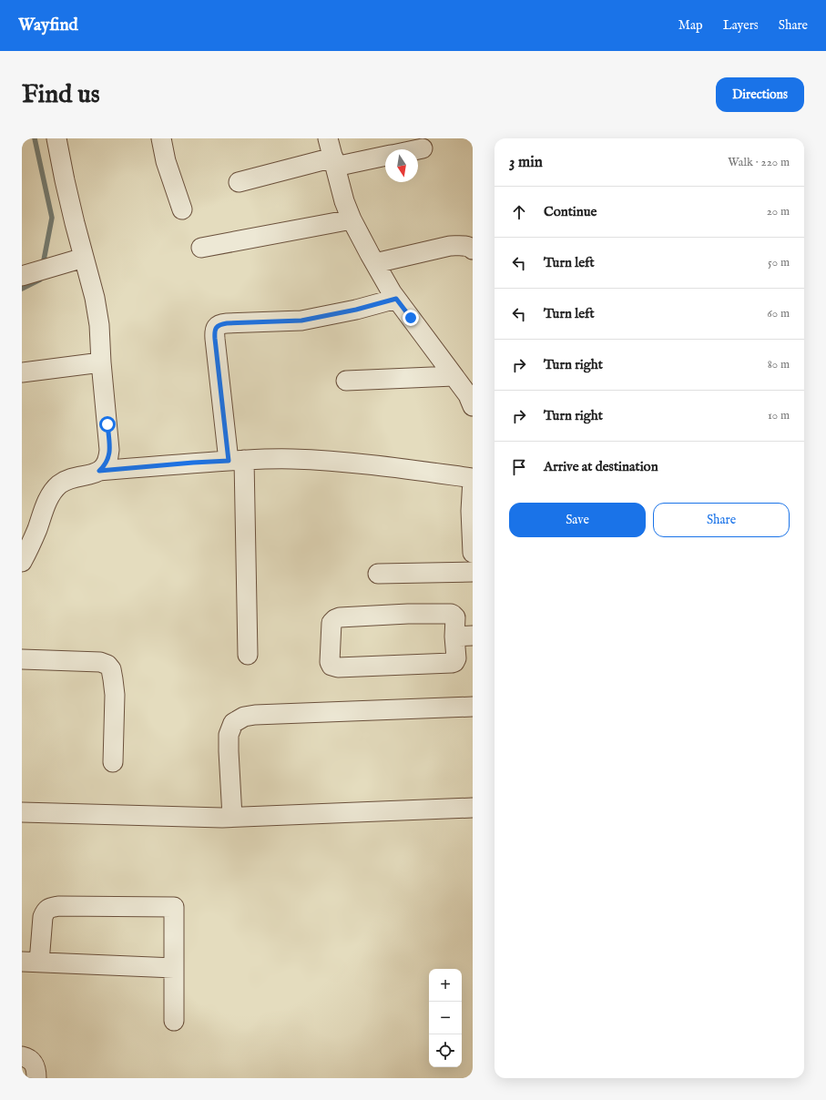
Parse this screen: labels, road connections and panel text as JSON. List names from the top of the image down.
{
  "north": "bottom",
  "page": {
    "header": "Wayfind",
    "nav": ["Map", "Layers", "Share"],
    "buttons": [
      "Directions",
      ["Save", "Share"]
    ],
    "title": "Find us",
    "heading": ["3 min", "Walk · 220 m"],
    "list": [
      ["Continue", "20 m"],
      ["Turn left", "50 m"],
      ["Turn left", "60 m"],
      ["Turn right", "80 m"],
      ["Turn right", "10 m"],
      "Arrive at destination"
    ],
    "map_buttons": ["+", "−"]
  }
}
